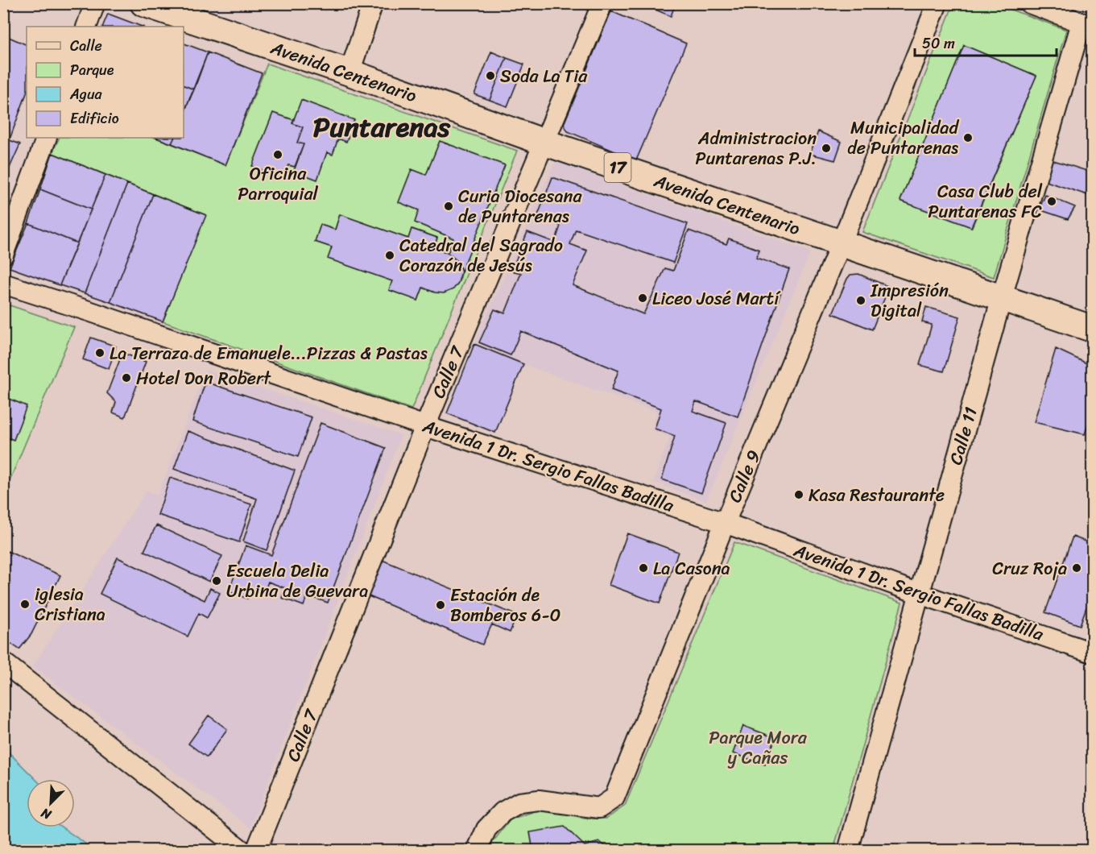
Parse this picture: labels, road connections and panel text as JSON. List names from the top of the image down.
{
  "streets": {
    "main road": ["Avenida Centenario", "17"],
    "street": [
      "Calle 7",
      "Calle 11",
      "Avenida 1 Dr. Sergio Fallas Badilla",
      "Calle 9"
    ]
  },
  "crossings": [
    ["Avenida Centenario", "Calle 7"],
    ["Avenida Centenario", "Calle 11"],
    ["Avenida Centenario", "Calle 9"],
    ["Calle 7", "Avenida 1 Dr. Sergio Fallas Badilla"],
    ["Calle 11", "Avenida 1 Dr. Sergio Fallas Badilla"],
    ["Avenida 1 Dr. Sergio Fallas Badilla", "Calle 9"]
  ],
  "districts": ["Puntarenas"],
  "parks": ["Parque Mora y Cañas"],
  "places": [
    "Soda La Tia",
    "Municipalidad de Puntarenas",
    "Administracion Puntarenas P.J.",
    "Oficina Parroquial",
    "Casa Club del Puntarenas FC",
    "Curia Diocesana de Puntarenas",
    "Catedral del Sagrado Corazón de Jesús",
    "Liceo José Martí",
    "Impresión Digital",
    "La Terraza de Emanuele...Pizzas & Pastas",
    "Hotel Don Robert",
    "Kasa Restaurante",
    "La Casona",
    "Cruz Roja",
    "Escuela Delia Urbina de Guevara",
    "iglesia Cristiana",
    "Estación de Bomberos 6-0"
  ],
  "legend": [
    "Calle",
    "Parque",
    "Agua",
    "Edificio"
  ],
  "scale_bar": "50 m",
  "north": "bottom left"
}
